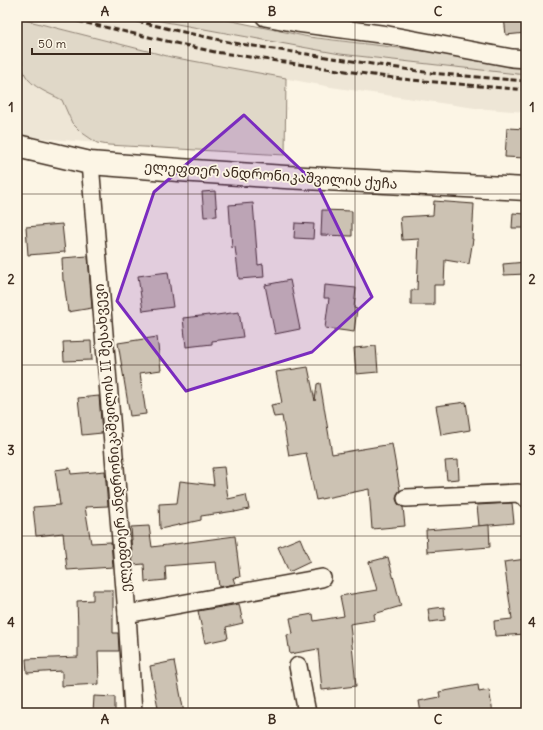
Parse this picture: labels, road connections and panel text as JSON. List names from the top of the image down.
{
  "streets": {
    "main road": ["ელეფთერ ანდრონიკაშვილის ქუჩა"],
    "street": ["ელეფთერ ანდრონიკაშვილის II შესახვევი"]
  },
  "crossings": [
    ["ელეფთერ ანდრონიკაშვილის ქუჩა", "ელეფთერ ანდრონიკაშვილის II შესახვევი"]
  ],
  "scale_bar": "50 m",
  "grid": {
    "columns": ["A", "B", "C"],
    "rows": [
      "1",
      "2",
      "3",
      "4"
    ]
  }
}
